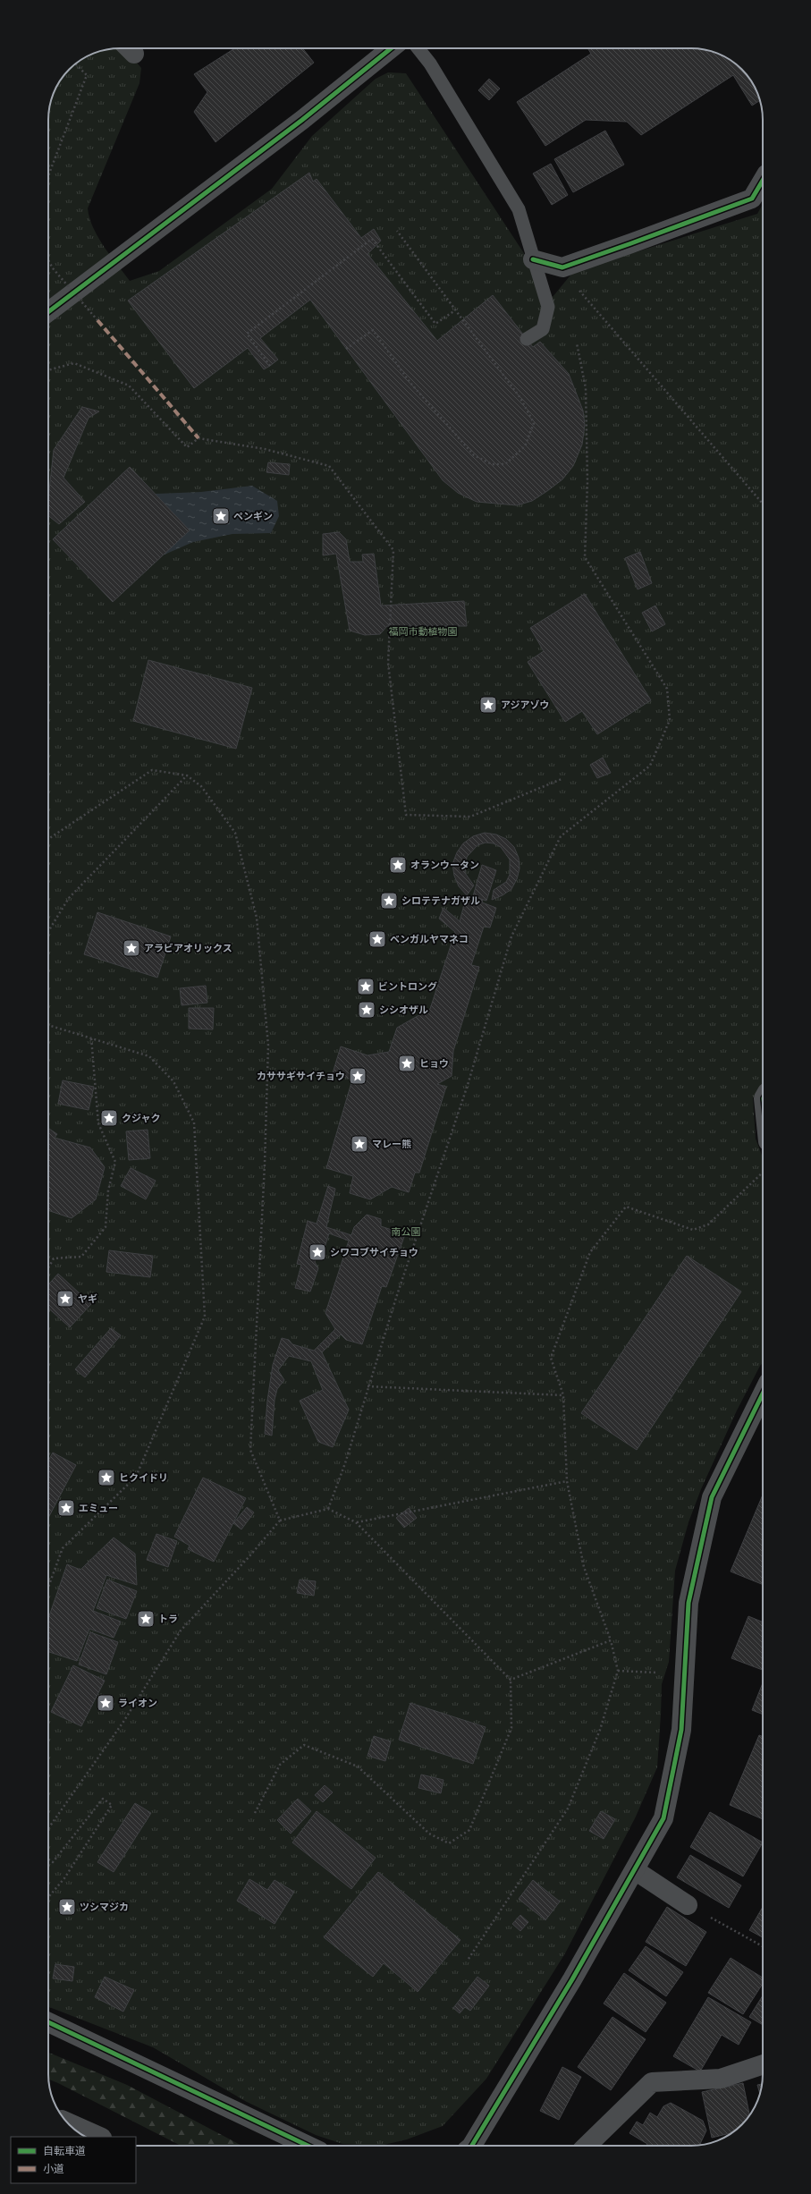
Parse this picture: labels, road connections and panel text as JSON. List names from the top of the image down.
{
  "parks": ["福岡市動植物園", "南公園"],
  "places": {
    "place": [
      "ペンギン",
      "アジアゾウ",
      "オランウータン",
      "シロテテナガザル",
      "ベンガルヤマネコ",
      "アラビアオリックス",
      "ビントロング",
      "シシオザル",
      "ヒョウ",
      "カササギサイチョウ",
      "クジャク",
      "マレー熊",
      "シワコブサイチョウ",
      "ヤギ",
      "ヒクイドリ",
      "エミュー",
      "トラ",
      "ライオン",
      "ツシマジカ"
    ]
  },
  "legend": ["自転車道", "小道"]
}
